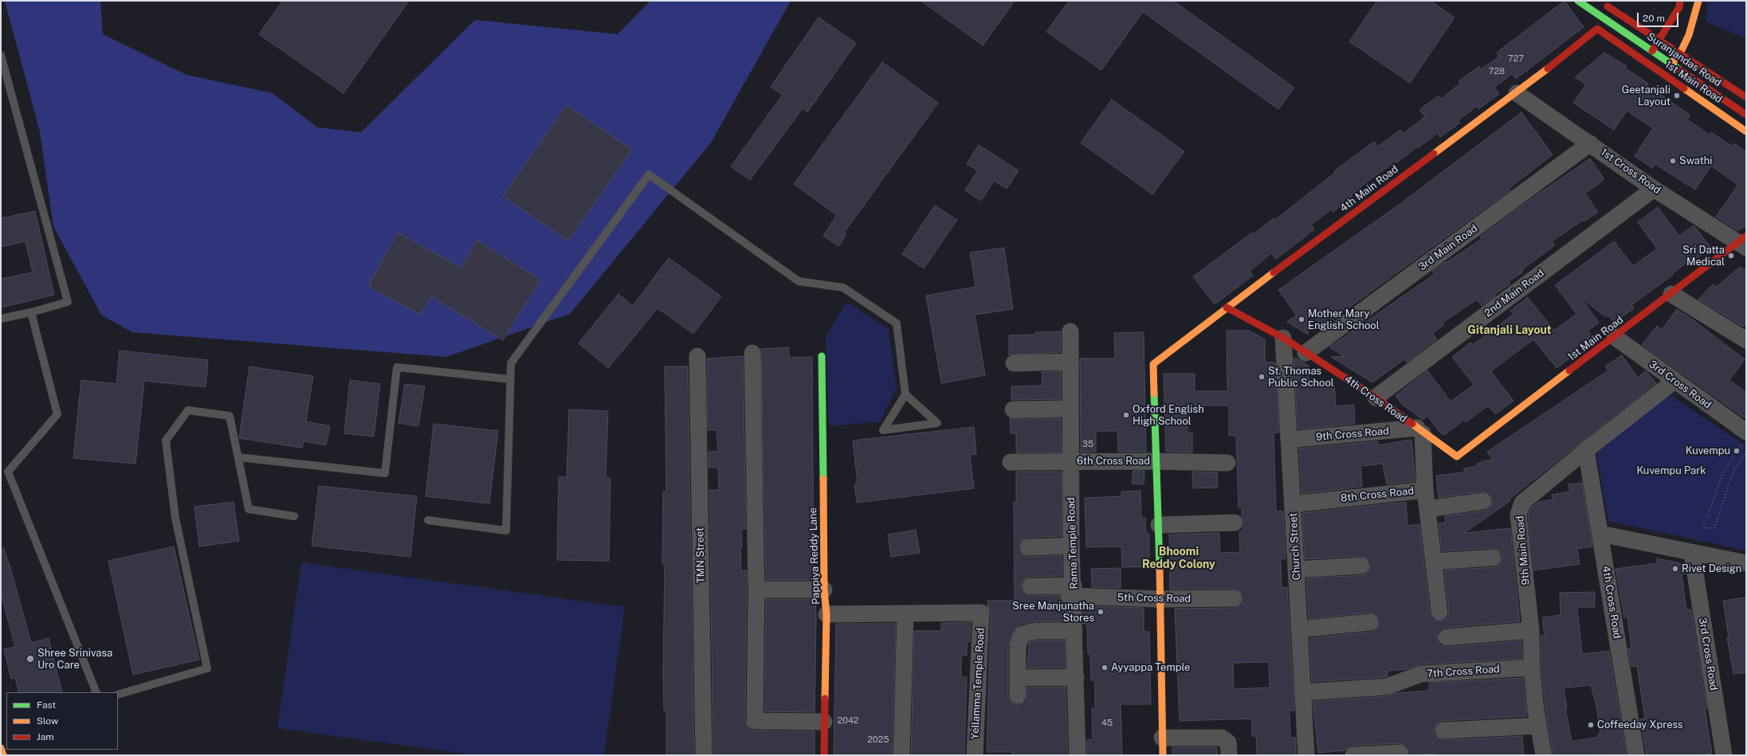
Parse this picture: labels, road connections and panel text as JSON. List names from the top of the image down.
{
  "streets": {
    "street": [
      "Suranjandas Road",
      "1st Main Road",
      "1st Cross Road",
      "4th Main Road",
      "3rd Main Road",
      "2nd Main Road",
      "3rd Cross Road",
      "4th Cross Road",
      "9th Cross Road",
      "6th Cross Road",
      "8th Cross Road",
      "Rama Temple Road",
      "Church Street",
      "9th Main Road",
      "TMN Street",
      "Pappiya Reddy Lane",
      "5th Cross Road",
      "7th Cross Road",
      "Yellamma Temple Road"
    ]
  },
  "crossings": [
    ["Suranjandas Road", "1st Main Road"],
    ["Suranjandas Road", "4th Main Road"],
    ["1st Main Road", "1st Cross Road"],
    ["1st Main Road", "4th Main Road"],
    ["1st Main Road", "3rd Cross Road"],
    ["1st Main Road", "4th Cross Road"],
    ["1st Cross Road", "4th Main Road"],
    ["1st Cross Road", "3rd Main Road"],
    ["1st Cross Road", "2nd Main Road"],
    ["4th Main Road", "4th Cross Road"],
    ["4th Main Road", "6th Cross Road"],
    ["3rd Main Road", "4th Cross Road"],
    ["2nd Main Road", "4th Cross Road"],
    ["3rd Cross Road", "9th Main Road"],
    ["4th Cross Road", "9th Cross Road"],
    ["4th Cross Road", "8th Cross Road"],
    ["4th Cross Road", "Church Street"],
    ["4th Cross Road", "9th Main Road"],
    ["9th Cross Road", "8th Cross Road"],
    ["9th Cross Road", "Church Street"],
    ["6th Cross Road", "Rama Temple Road"],
    ["8th Cross Road", "Church Street"],
    ["Rama Temple Road", "5th Cross Road"],
    ["Church Street", "7th Cross Road"],
    ["9th Main Road", "7th Cross Road"]
  ],
  "districts": ["Gitanjali Layout", "Bhoomi Reddy Colony"],
  "parks": ["Kuvempu Park"],
  "places": [
    "Geetanjali Layout",
    "Swathi",
    "Sri Datta Medical",
    "Mother Mary English School",
    "St. Thomas Public School",
    "Oxford English High School",
    "Kuvempu",
    "Rivet Design",
    "Sree Manjunatha Stores",
    "Shree Srinivasa Uro Care",
    "Ayyappa Temple",
    "Coffeeday Xpress"
  ],
  "house_numbers": [
    "727",
    "728",
    "35",
    "2042",
    "45",
    "2025"
  ],
  "legend": ["Fast", "Slow", "Jam"],
  "scale_bar": "20 m"
}
